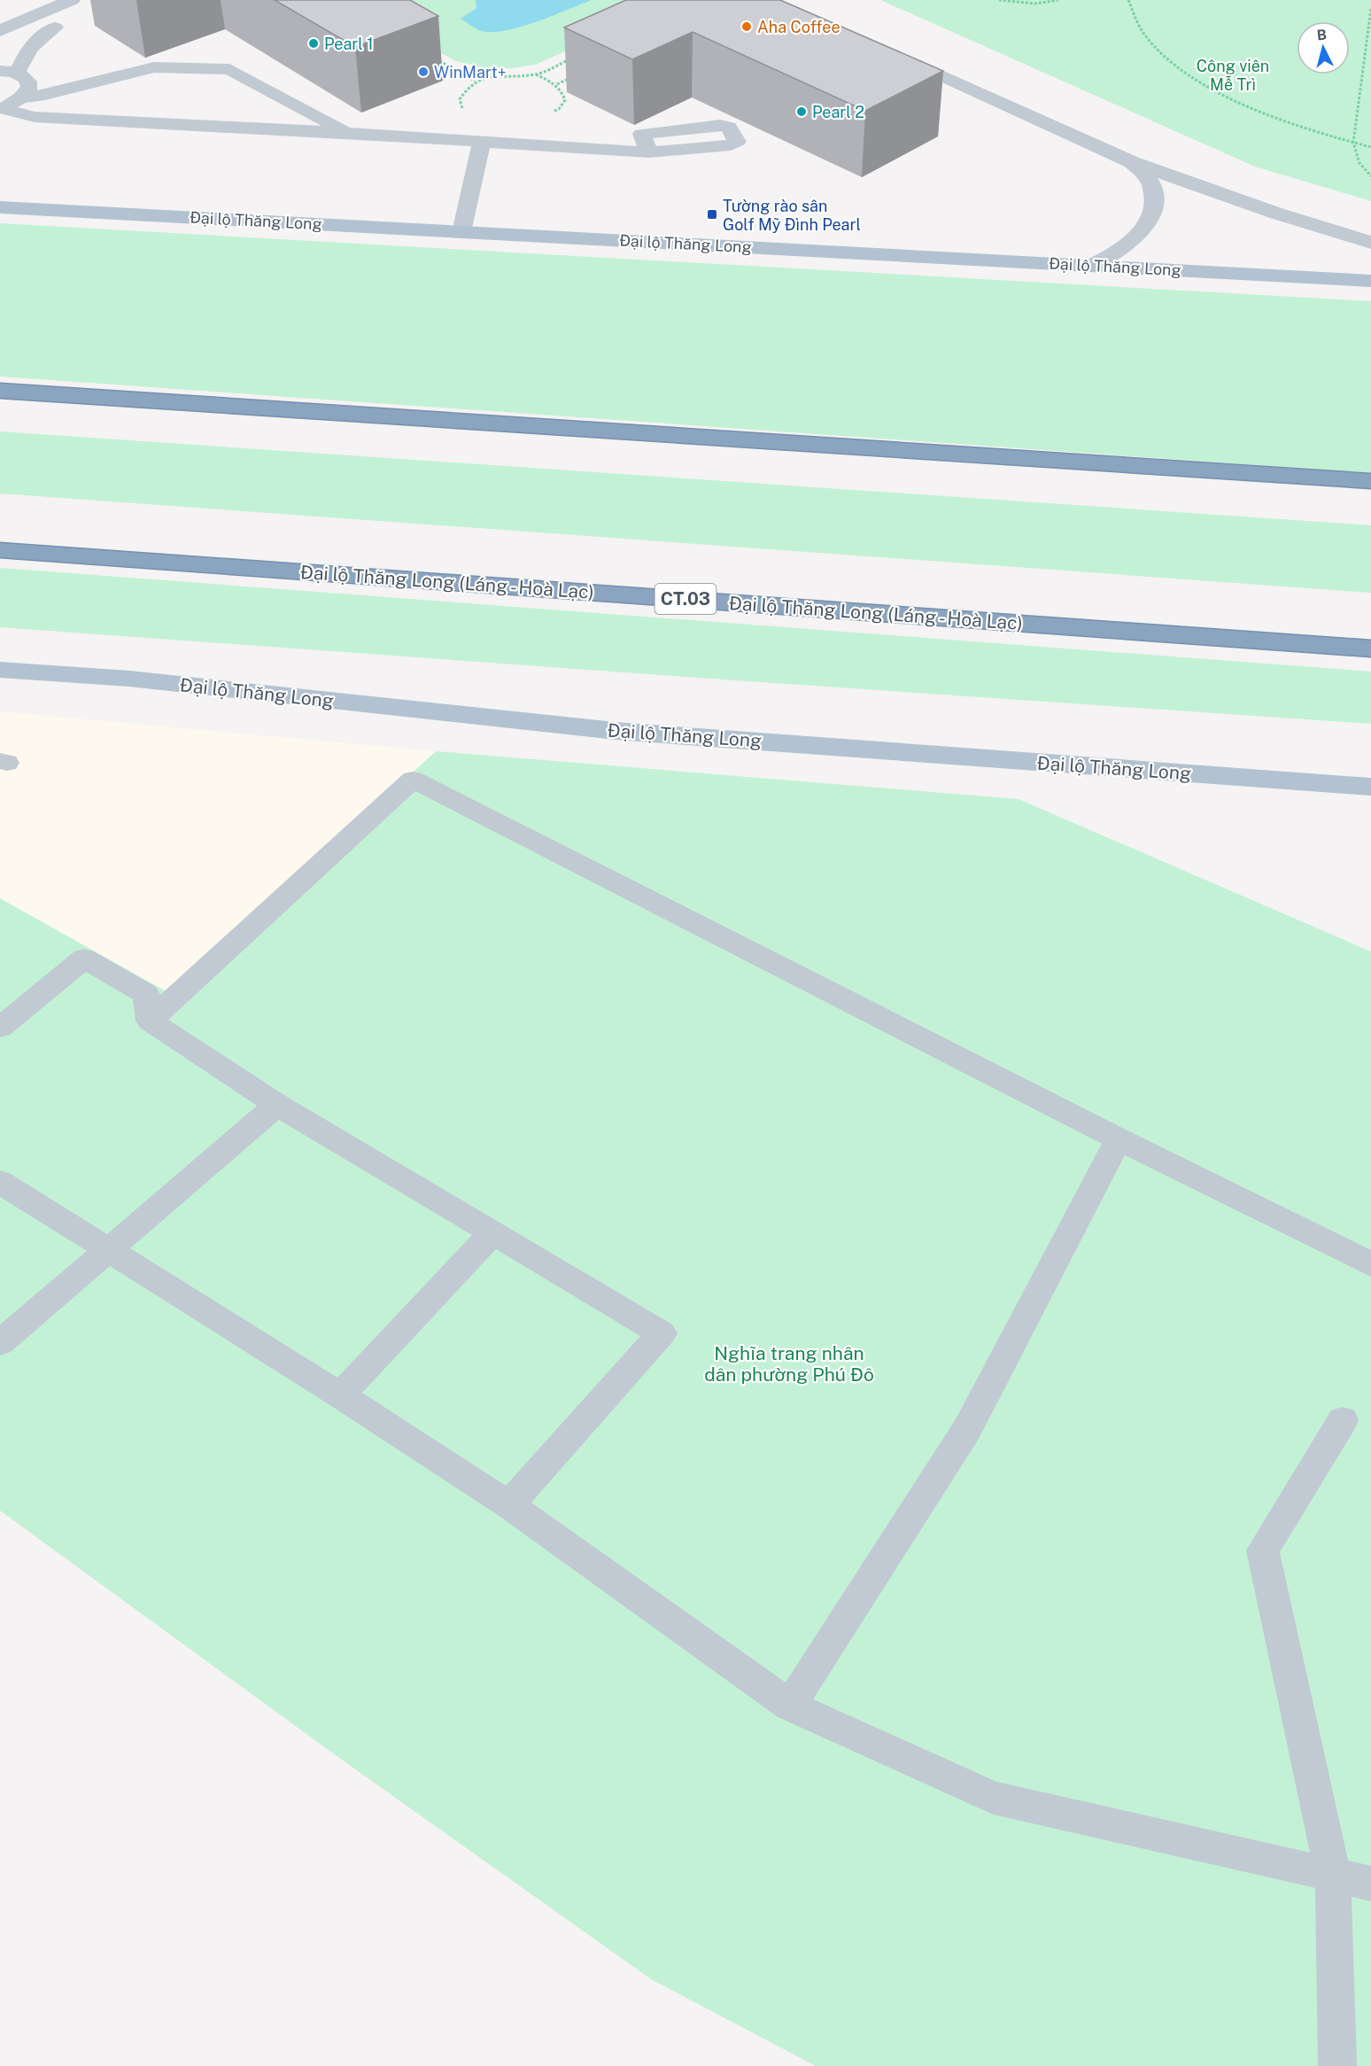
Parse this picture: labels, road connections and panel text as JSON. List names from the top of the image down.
{
  "streets": {
    "highway": ["Đại lộ Thăng Long (Láng - Hoà Lạc)", "CT.03"],
    "main road": ["Đại lộ Thăng Long"]
  },
  "parks": ["Công viên Mễ Trì", "Nghĩa trang nhân dân phường Phú Đô"],
  "places": {
    "other": [
      "Aha Coffee",
      "Pearl 1",
      "WinMart+",
      "Pearl 2"
    ],
    "transit": ["Tường rào sân Golf Mỹ Đình Pearl"]
  },
  "north": "top"
}
